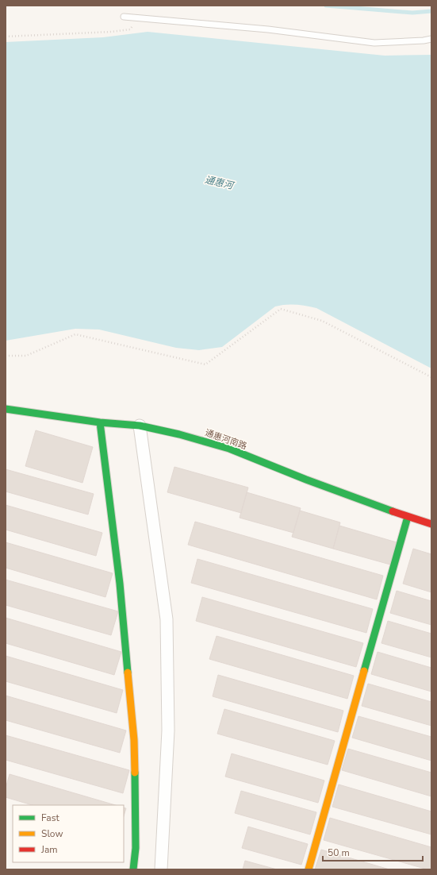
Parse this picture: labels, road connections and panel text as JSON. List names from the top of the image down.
{
  "streets": {
    "street": ["通惠河南路"]
  },
  "water": ["通惠河"],
  "legend": ["Fast", "Slow", "Jam"],
  "scale_bar": "50 m"
}
